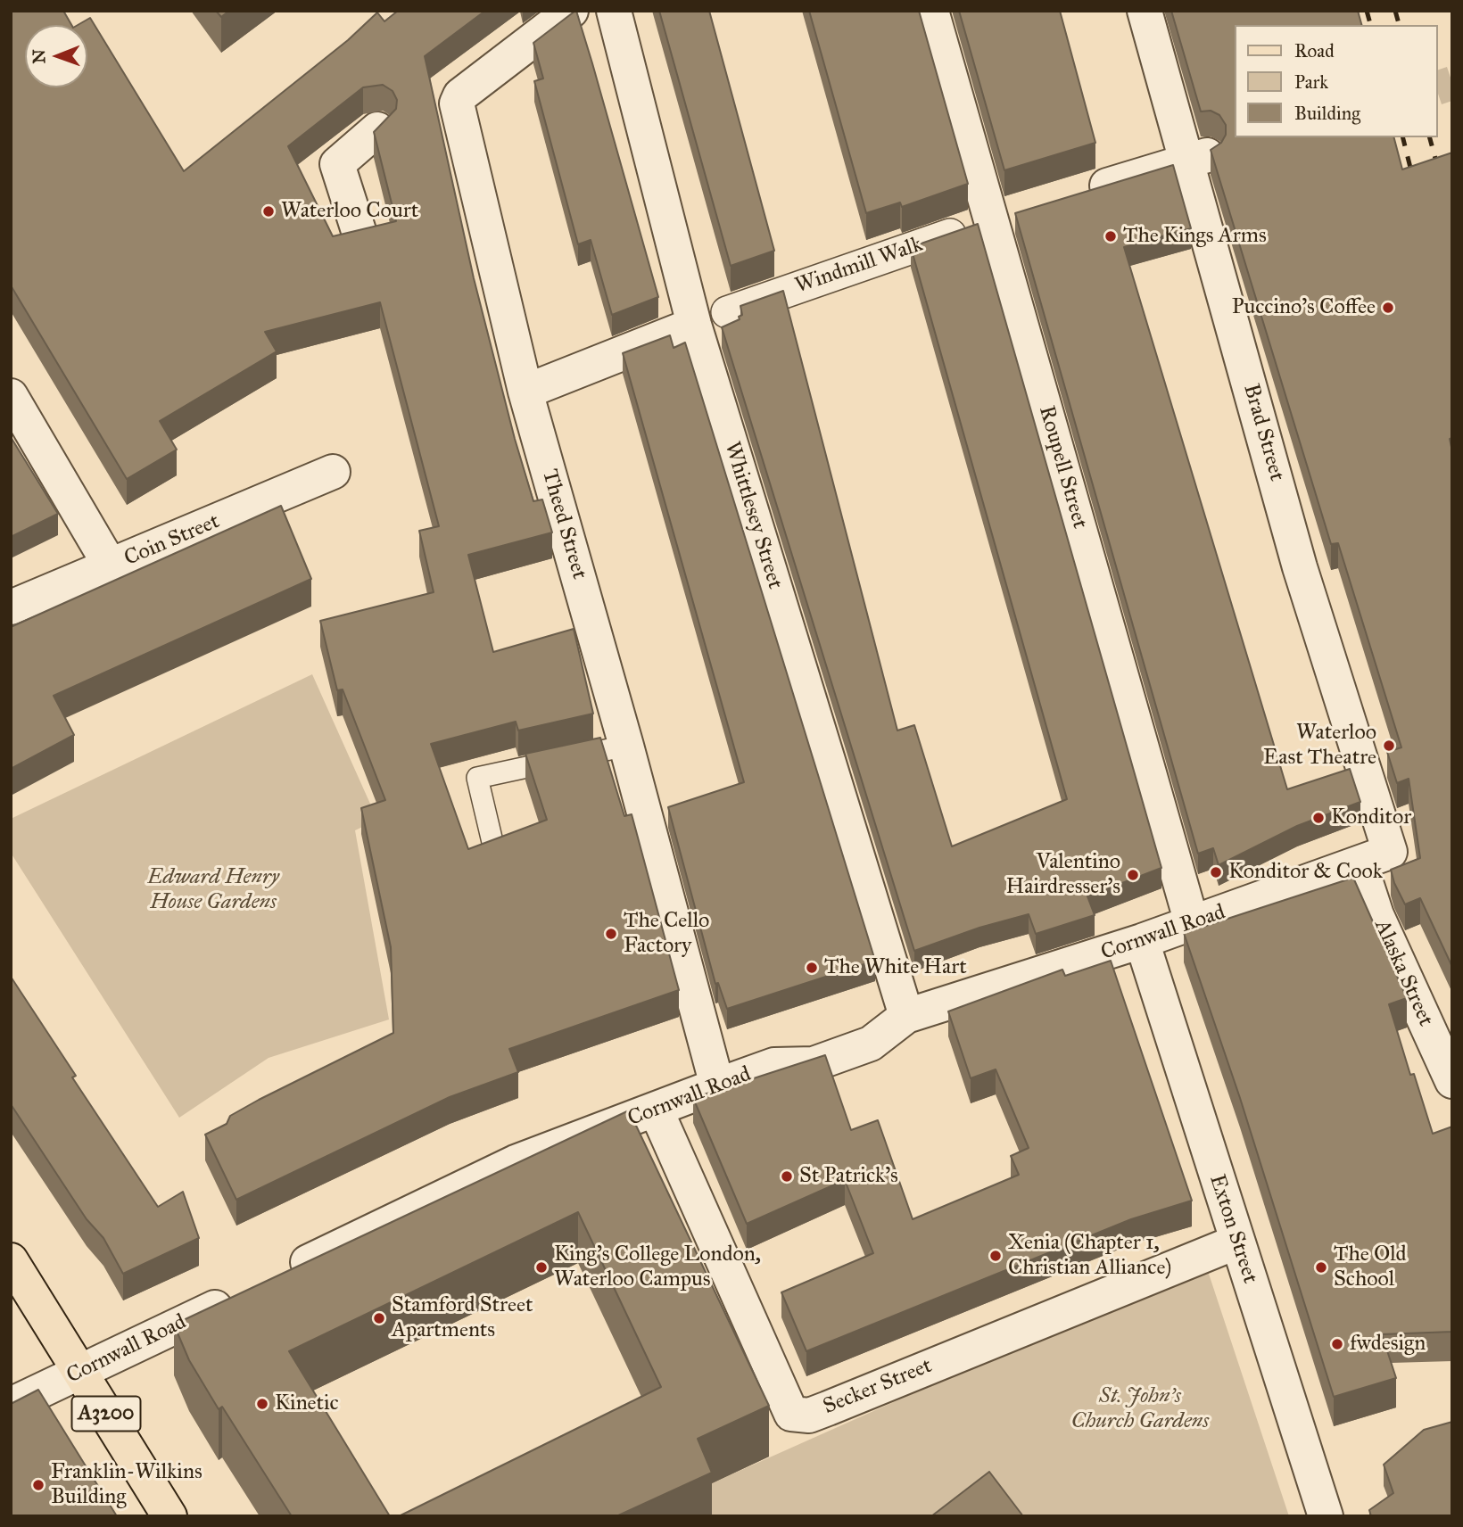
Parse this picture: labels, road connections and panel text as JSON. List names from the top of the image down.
{
  "streets": {
    "main road": ["A3200"],
    "street": [
      "Windmill Walk",
      "Brad Street",
      "Roupell Street",
      "Whittlesey Street",
      "Theed Street",
      "Coin Street",
      "Cornwall Road",
      "Alaska Street",
      "Exton Street",
      "Secker Street"
    ]
  },
  "crossings": [
    ["Windmill Walk", "Roupell Street"],
    ["Brad Street", "Cornwall Road"],
    ["Brad Street", "Alaska Street"],
    ["Roupell Street", "Cornwall Road"],
    ["Whittlesey Street", "Cornwall Road"],
    ["Theed Street", "Cornwall Road"],
    ["Cornwall Road", "Alaska Street"],
    ["Cornwall Road", "Exton Street"],
    ["Cornwall Road", "Secker Street"],
    ["Cornwall Road", "A3200"],
    ["Exton Street", "Secker Street"]
  ],
  "parks": ["Edward Henry House Gardens", "St. John's Church Gardens"],
  "places": [
    "Waterloo Court",
    "The Kings Arms",
    "Puccino's Coffee",
    "Waterloo East Theatre",
    "Konditor",
    "Konditor & Cook",
    "Valentino Hairdresser's",
    "The Cello Factory",
    "The White Hart",
    "St Patrick's",
    "Xenia (Chapter 1, Christian Alliance)",
    "King's College London, Waterloo Campus",
    "The Old School",
    "Stamford Street Apartments",
    "fwdesign",
    "Kinetic",
    "Franklin-Wilkins Building"
  ],
  "legend": ["Road", "Park", "Building"],
  "north": "left"
}
